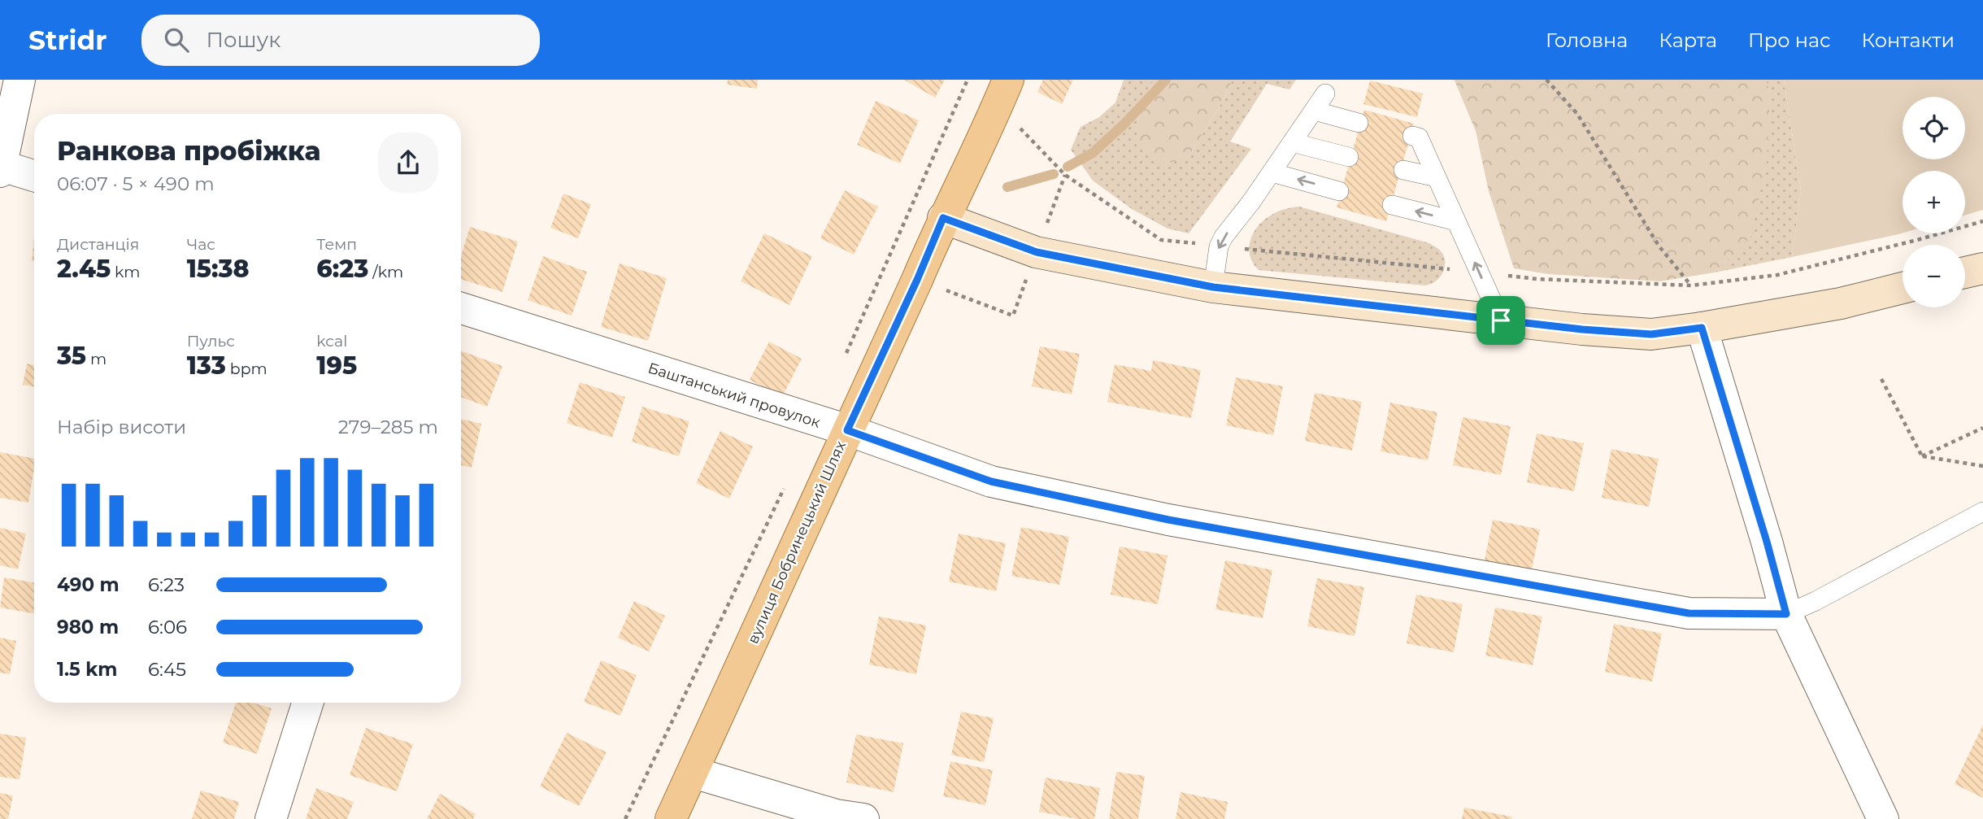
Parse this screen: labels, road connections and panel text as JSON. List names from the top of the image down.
{
  "streets": {
    "main road": ["вулиця Бобринецький Шлях"],
    "street": ["Баштанський провулок"]
  },
  "crossings": [
    ["Баштанський провулок", "вулиця Бобринецький Шлях"]
  ],
  "page": {
    "header": "Stridr",
    "search": "Пошук",
    "nav": [
      "Головна",
      "Карта",
      "Про нас",
      "Контакти"
    ],
    "map_buttons": ["+", "−"],
    "heading": ["Ранкова пробіжка", "06:07 · 5 × 490 m"],
    "stats": [
      ["Дистанція", "2.45 km"],
      ["Час", "15:38"],
      ["Темп", "6:23 /km"],
      ["35 m"],
      ["Пульс", "133 bpm"],
      ["kcal", "195"]
    ],
    "chart": ["Набір висоти", "279–285 m"],
    "list": [
      {
        "name": "490 m",
        "note": "6:23"
      },
      {
        "name": "980 m",
        "note": "6:06"
      },
      {
        "name": "1.5 km",
        "note": "6:45"
      }
    ]
  }
}
